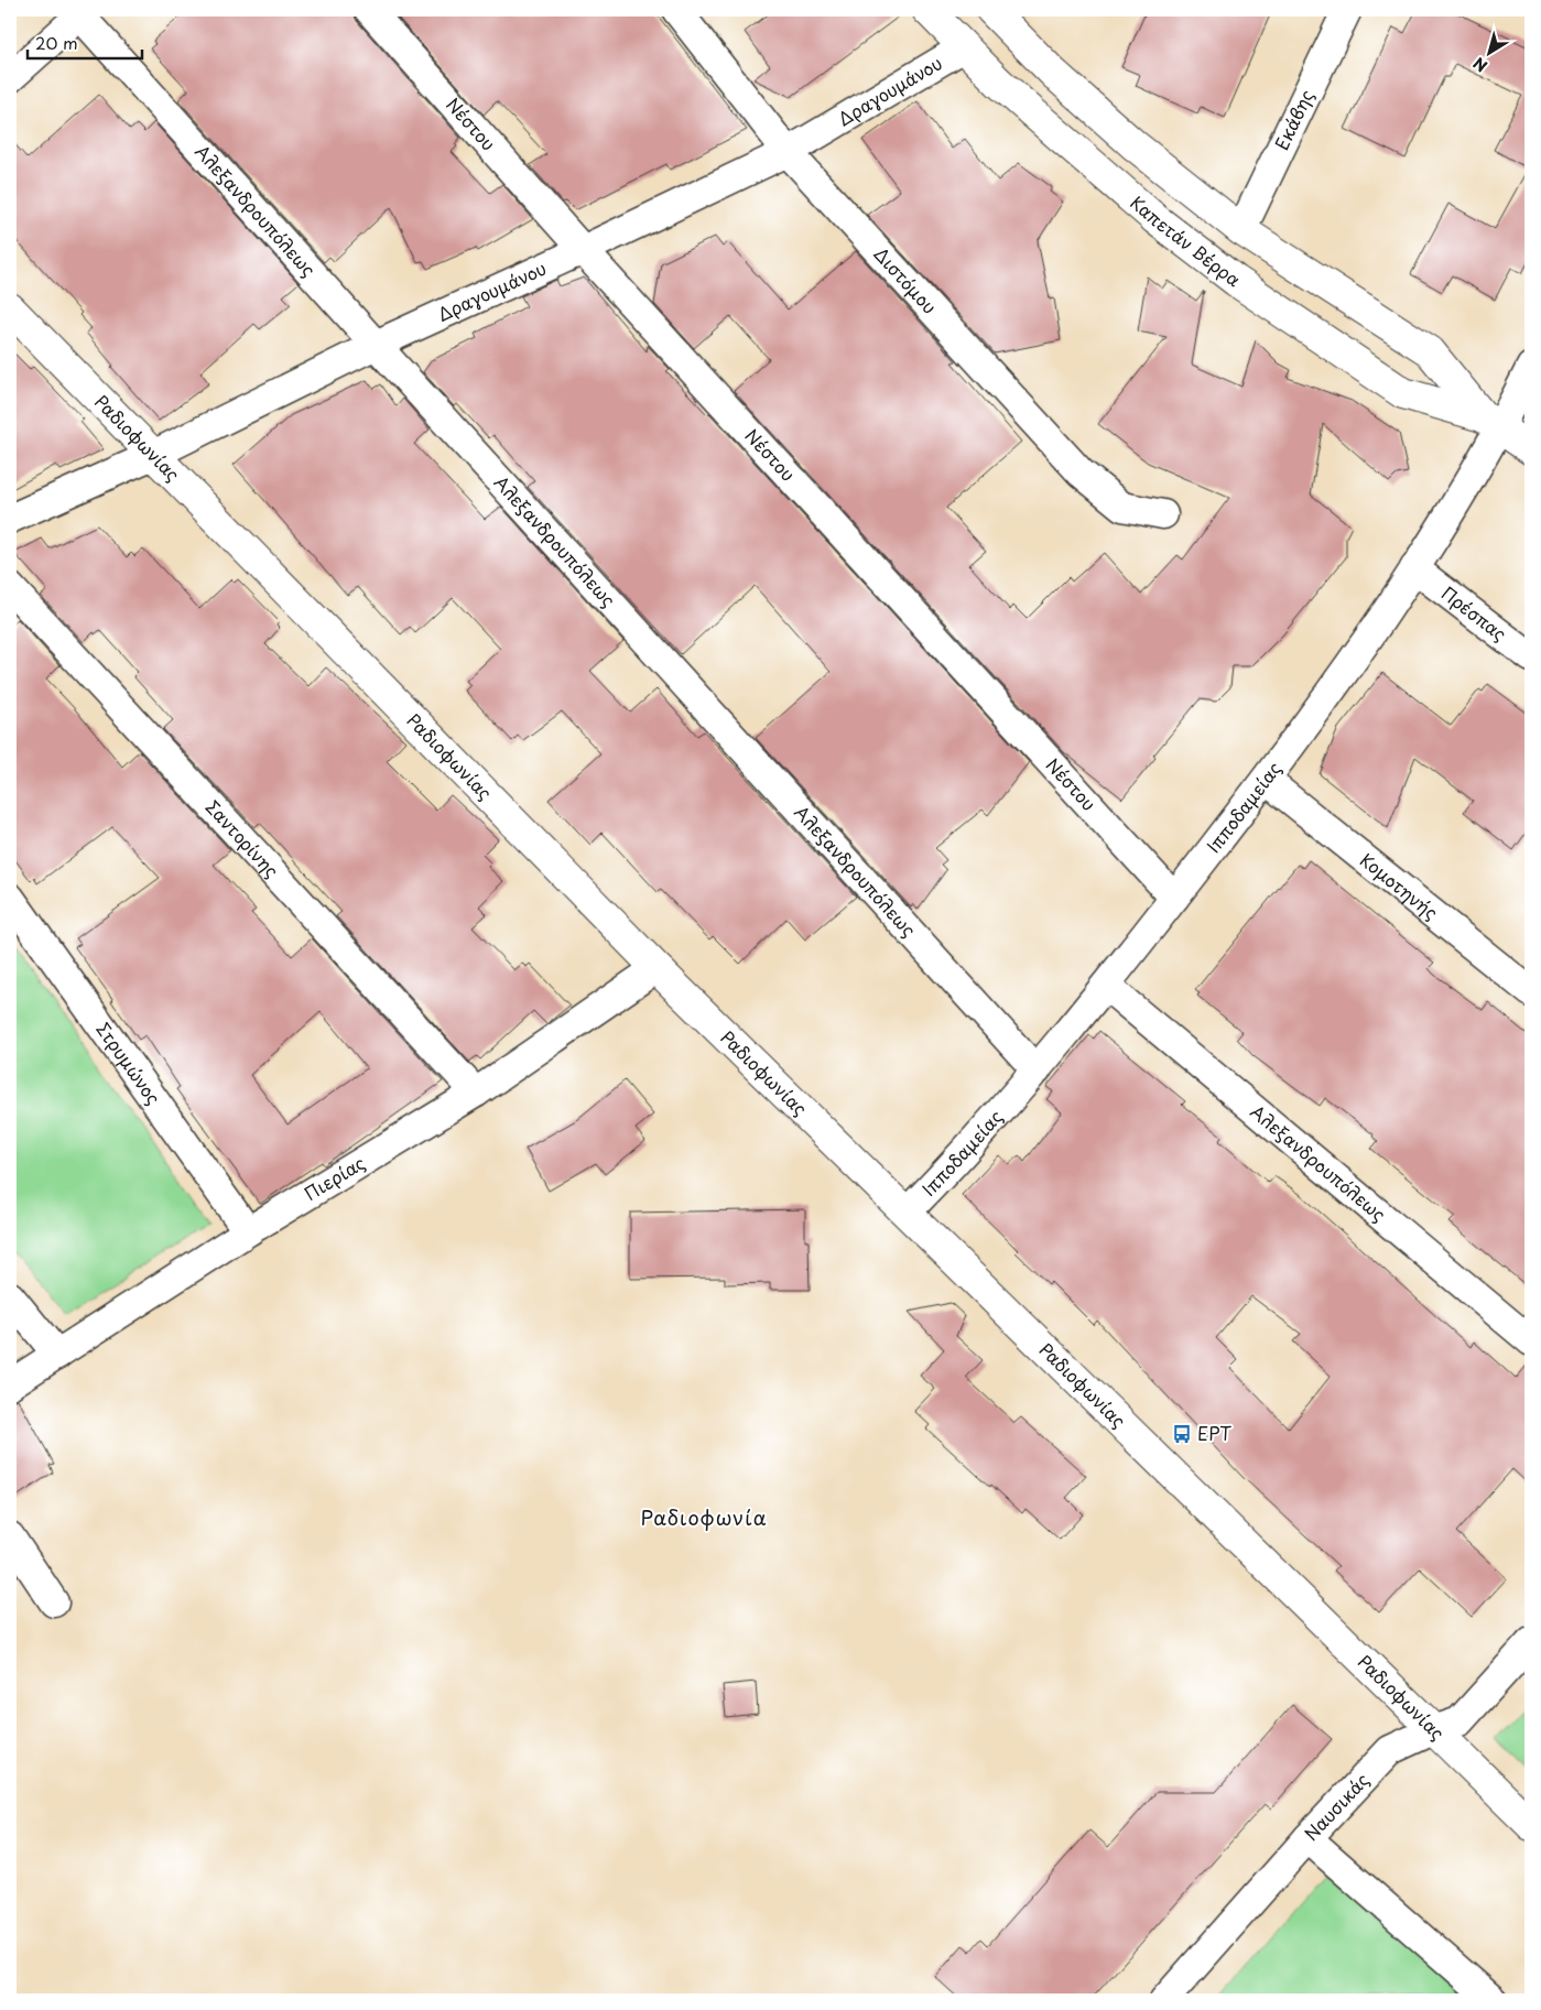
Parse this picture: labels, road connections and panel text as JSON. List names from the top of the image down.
{
  "streets": {
    "street": [
      "Δραγουμάνου",
      "Εκάβης",
      "Νέστου",
      "Αλεξανδρουπόλεως",
      "Καπετάν Βέρρα",
      "Διστόμου",
      "Ραδιοφωνίας",
      "Πρέσπας",
      "Ιπποδαμείας",
      "Σαντορίνης",
      "Κομοτηνής",
      "Στρυμώνος",
      "Πιερίας",
      "Ναυσικάς"
    ]
  },
  "crossings": [
    ["Δραγουμάνου", "Νέστου"],
    ["Δραγουμάνου", "Αλεξανδρουπόλεως"],
    ["Δραγουμάνου", "Καπετάν Βέρρα"],
    ["Δραγουμάνου", "Διστόμου"],
    ["Δραγουμάνου", "Ραδιοφωνίας"],
    ["Νέστου", "Ιπποδαμείας"],
    ["Αλεξανδρουπόλεως", "Ιπποδαμείας"],
    ["Καπετάν Βέρρα", "Ιπποδαμείας"],
    ["Ραδιοφωνίας", "Ιπποδαμείας"],
    ["Ραδιοφωνίας", "Πιερίας"],
    ["Ραδιοφωνίας", "Ναυσικάς"],
    ["Πρέσπας", "Ιπποδαμείας"],
    ["Ιπποδαμείας", "Κομοτηνής"],
    ["Σαντορίνης", "Πιερίας"],
    ["Στρυμώνος", "Πιερίας"]
  ],
  "districts": ["Ραδιοφωνία"],
  "places": {
    "bus stop": ["ΕΡΤ"]
  },
  "scale_bar": "20 m",
  "north": "bottom left"
}
